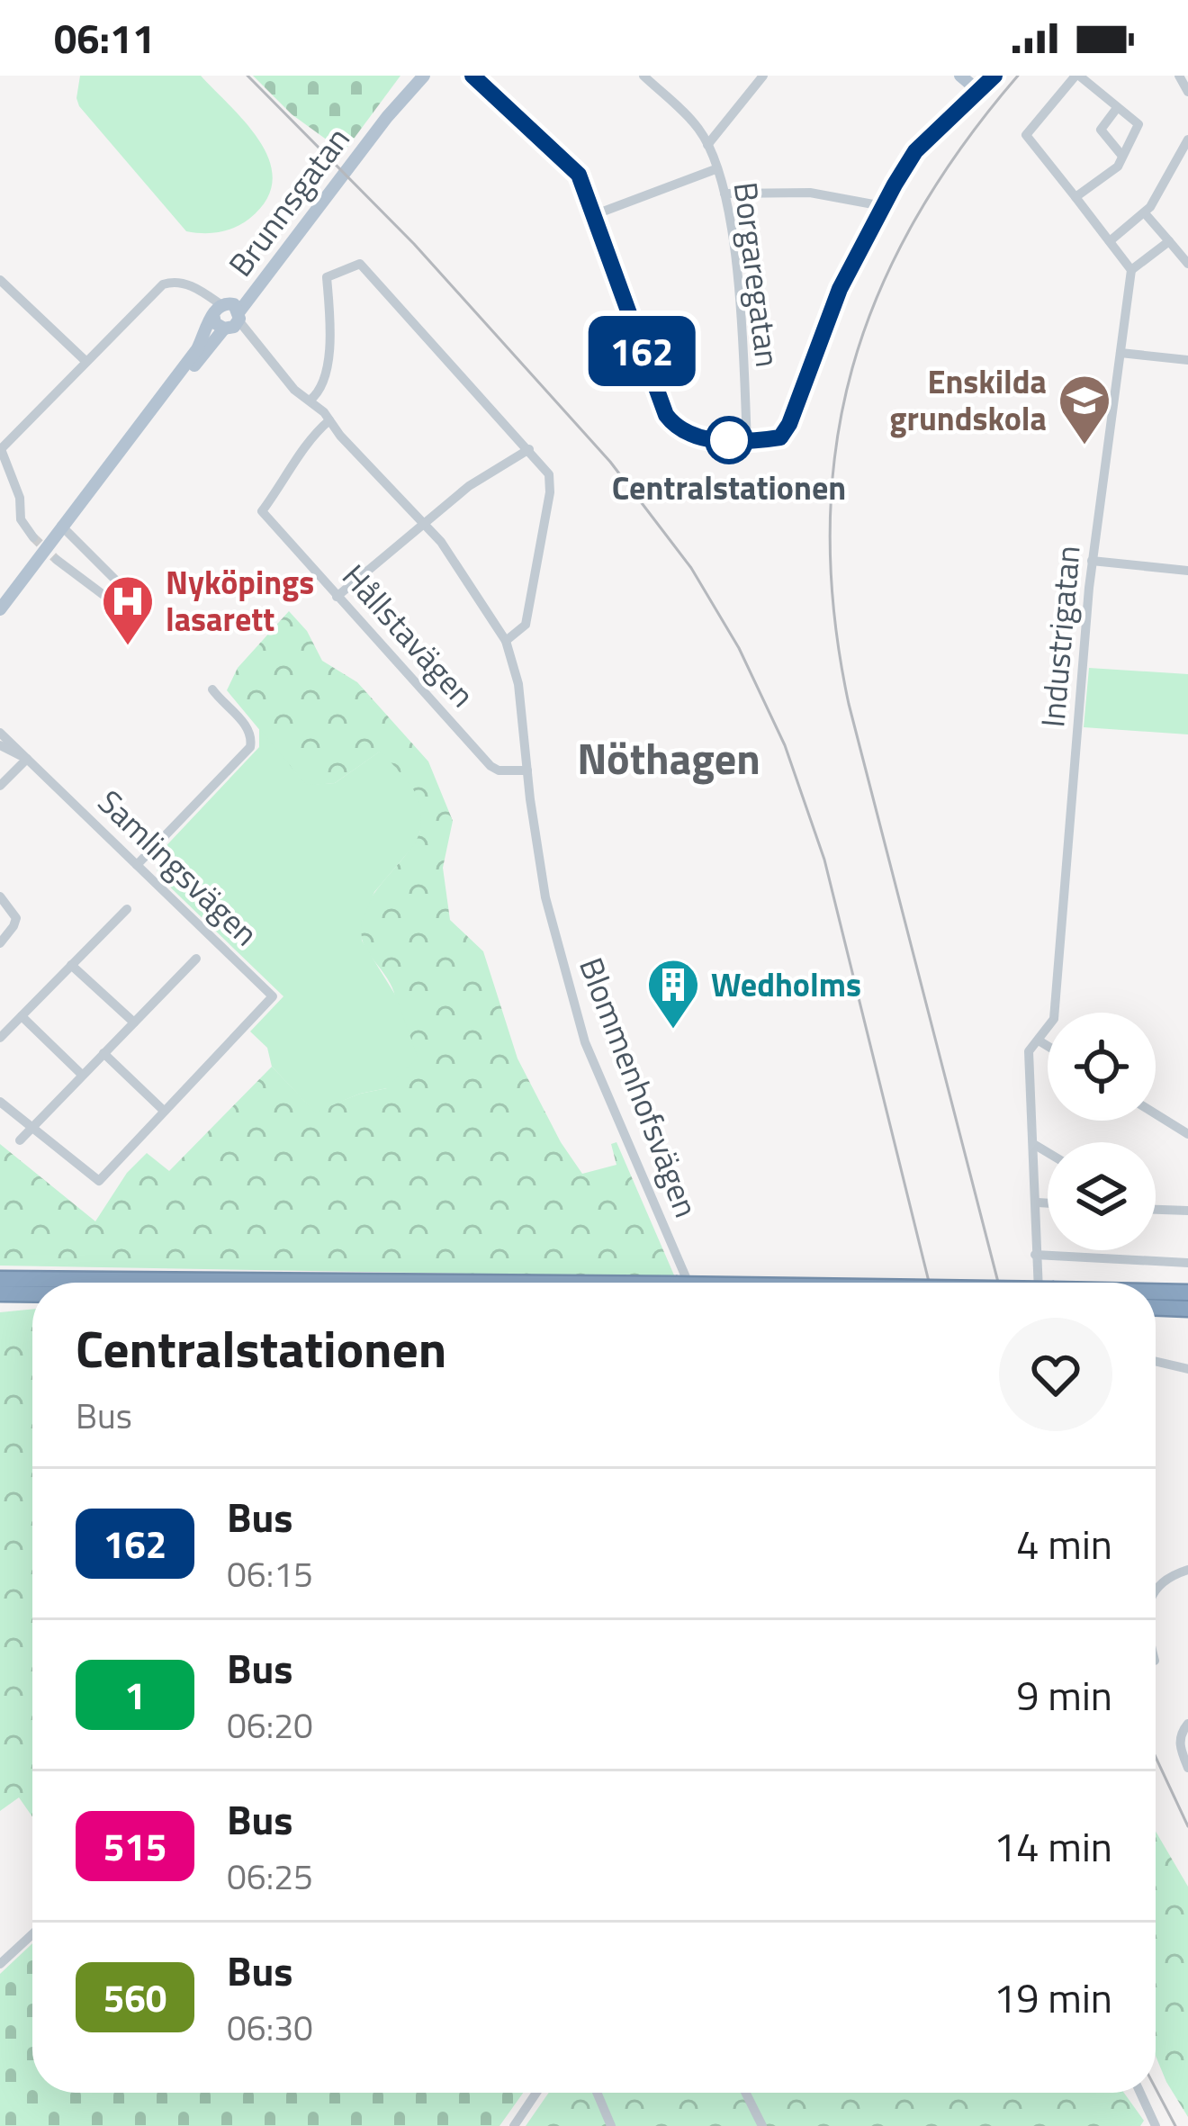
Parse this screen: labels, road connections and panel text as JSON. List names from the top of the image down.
{
  "streets": {
    "main road": ["Brunnsgatan"],
    "street": [
      "Borgaregatan",
      "Hållstavägen",
      "Industrigatan",
      "Samlingsvägen",
      "Blommenhofsvägen"
    ]
  },
  "crossings": [
    ["Brunnsgatan", "Blommenhofsvägen"],
    ["Hållstavägen", "Blommenhofsvägen"]
  ],
  "districts": ["Nöthagen"],
  "places": {
    "other": ["Centralstationen"],
    "school or university": ["Enskilda grundskola"],
    "hospital": ["Nyköpings lasarett"],
    "building": ["Wedholms"]
  },
  "lines": ["bus line 162"],
  "page": {
    "status": "06:11",
    "on_map": "162",
    "heading": ["Centralstationen", "Bus"],
    "list": [
      {
        "mark": "162",
        "name": "Bus",
        "note": "06:15",
        "value": "4 min"
      },
      {
        "mark": "1",
        "name": "Bus",
        "note": "06:20",
        "value": "9 min"
      },
      {
        "mark": "515",
        "name": "Bus",
        "note": "06:25",
        "value": "14 min"
      },
      {
        "mark": "560",
        "name": "Bus",
        "note": "06:30",
        "value": "19 min"
      }
    ]
  }
}
